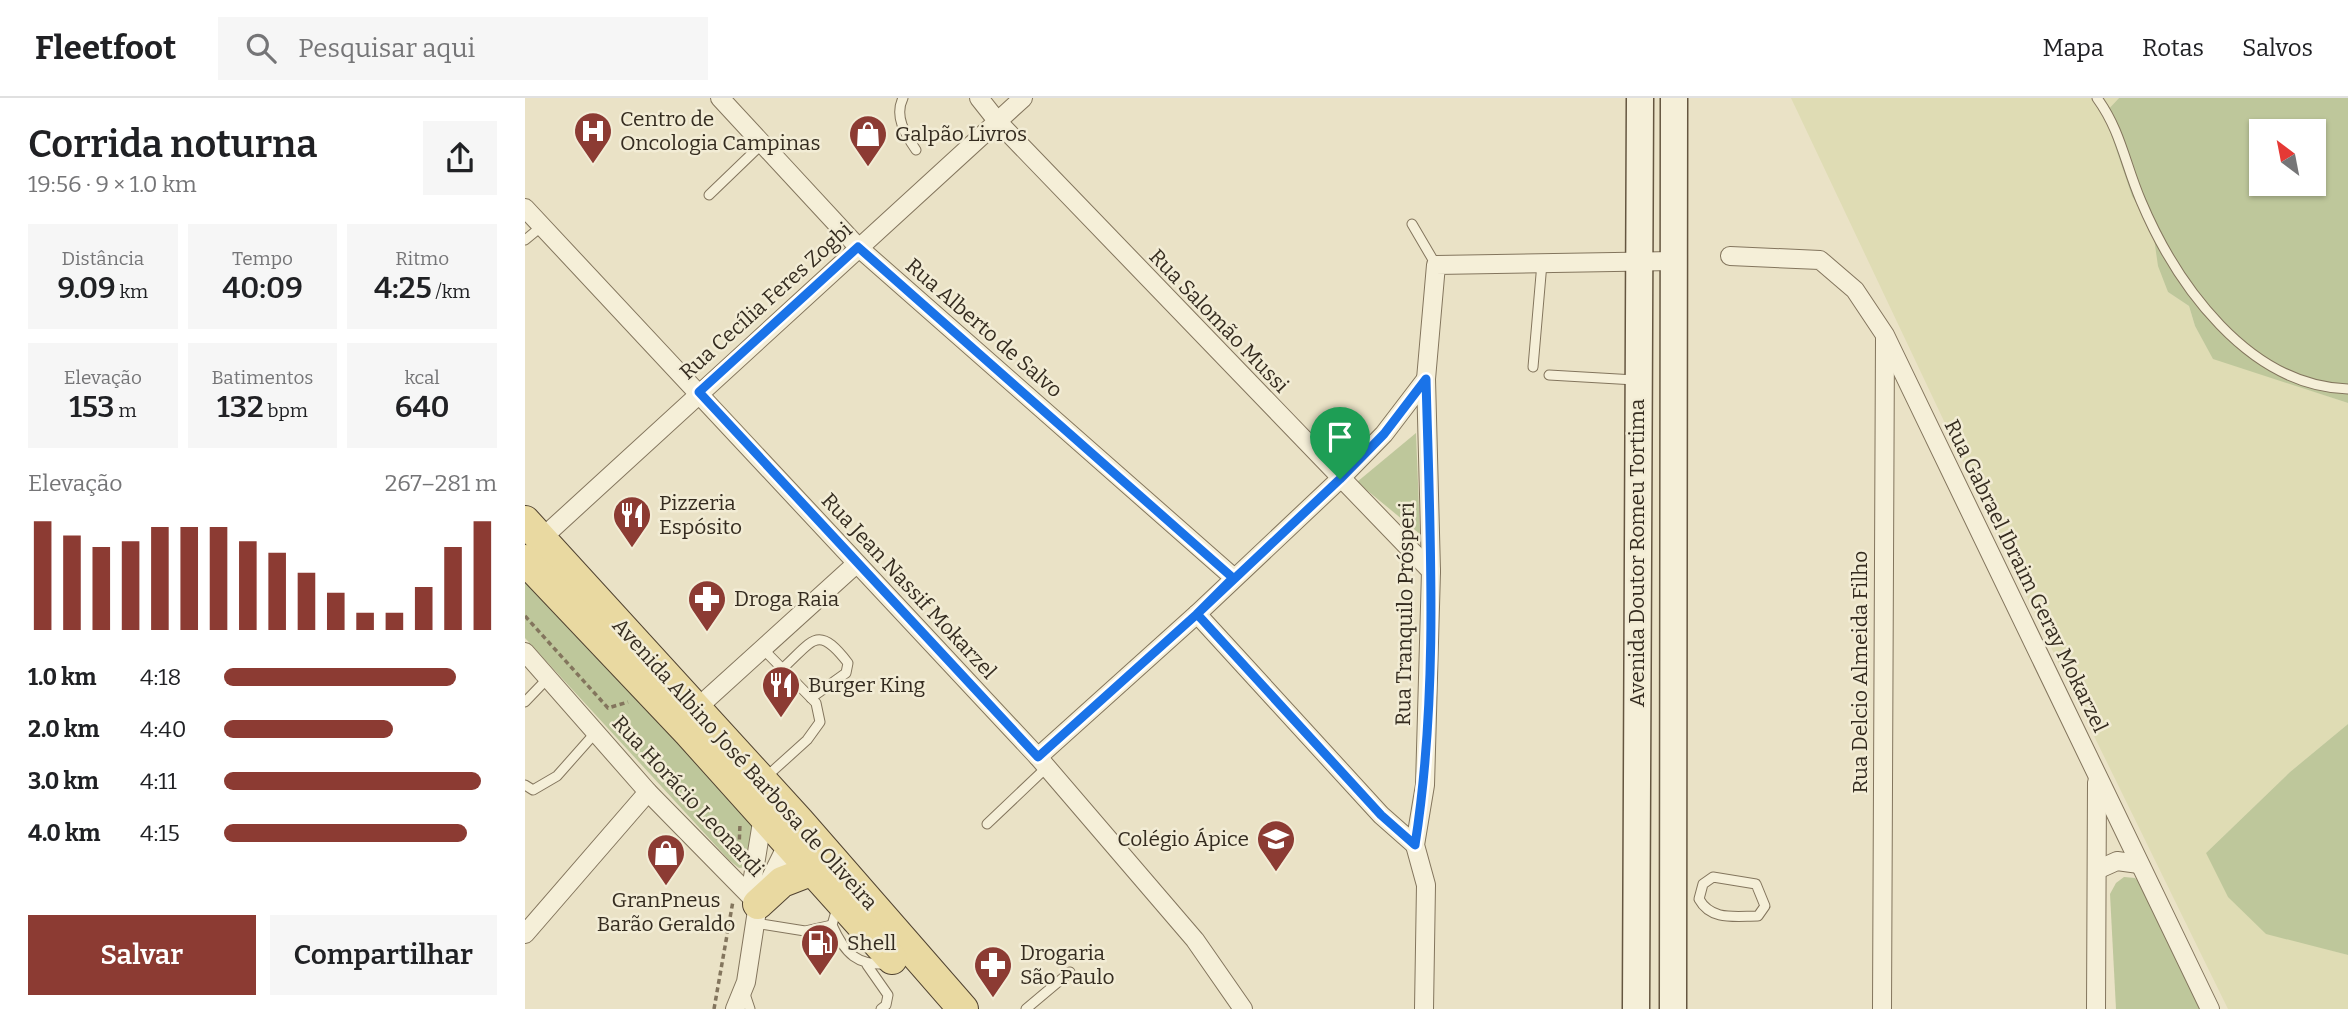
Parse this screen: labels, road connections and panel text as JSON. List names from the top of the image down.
{
  "streets": {
    "main road": ["Avenida Doutor Romeu Tortima", "Avenida Albino José Barbosa de Oliveira"],
    "street": [
      "Rua Cecília Feres Zogbi",
      "Rua Salomão Mussi",
      "Rua Alberto de Salvo",
      "Rua Gabrael Ibraim Geray Mokarzel",
      "Rua Jean Nassif Mokarzel",
      "Rua Tranquilo Prósperi",
      "Rua Delcio Almeida Filho",
      "Rua Horácio Leonardi"
    ]
  },
  "crossings": [
    ["Rua Cecília Feres Zogbi", "Rua Salomão Mussi"],
    ["Rua Cecília Feres Zogbi", "Rua Alberto de Salvo"],
    ["Rua Cecília Feres Zogbi", "Rua Jean Nassif Mokarzel"],
    ["Rua Cecília Feres Zogbi", "Avenida Albino José Barbosa de Oliveira"],
    ["Rua Salomão Mussi", "Rua Tranquilo Prósperi"],
    ["Rua Gabrael Ibraim Geray Mokarzel", "Rua Delcio Almeida Filho"],
    ["Avenida Albino José Barbosa de Oliveira", "Rua Horácio Leonardi"]
  ],
  "places": {
    "hospital": ["Centro de Oncologia Campinas"],
    "shop": ["Galpão Livros", "GranPneus Barão Geraldo"],
    "restaurant": ["Pizzeria Espósito", "Burger King"],
    "pharmacy": ["Droga Raia", "Drogaria São Paulo"],
    "school or university": ["Colégio Ápice"],
    "fuel station": ["Shell"]
  },
  "north": "top left",
  "page": {
    "header": "Fleetfoot",
    "search": "Pesquisar aqui",
    "nav": ["Mapa", "Rotas", "Salvos"],
    "heading": ["Corrida noturna", "19:56 · 9 × 1.0 km"],
    "stats": [
      ["Distância", "9.09 km"],
      ["Tempo", "40:09"],
      ["Ritmo", "4:25 /km"],
      ["Elevação", "153 m"],
      ["Batimentos", "132 bpm"],
      ["kcal", "640"]
    ],
    "chart": ["Elevação", "267–281 m"],
    "list": [
      {
        "name": "1.0 km",
        "note": "4:18"
      },
      {
        "name": "2.0 km",
        "note": "4:40"
      },
      {
        "name": "3.0 km",
        "note": "4:11"
      },
      {
        "name": "4.0 km",
        "note": "4:15"
      }
    ],
    "buttons": ["Salvar", "Compartilhar"]
  }
}
